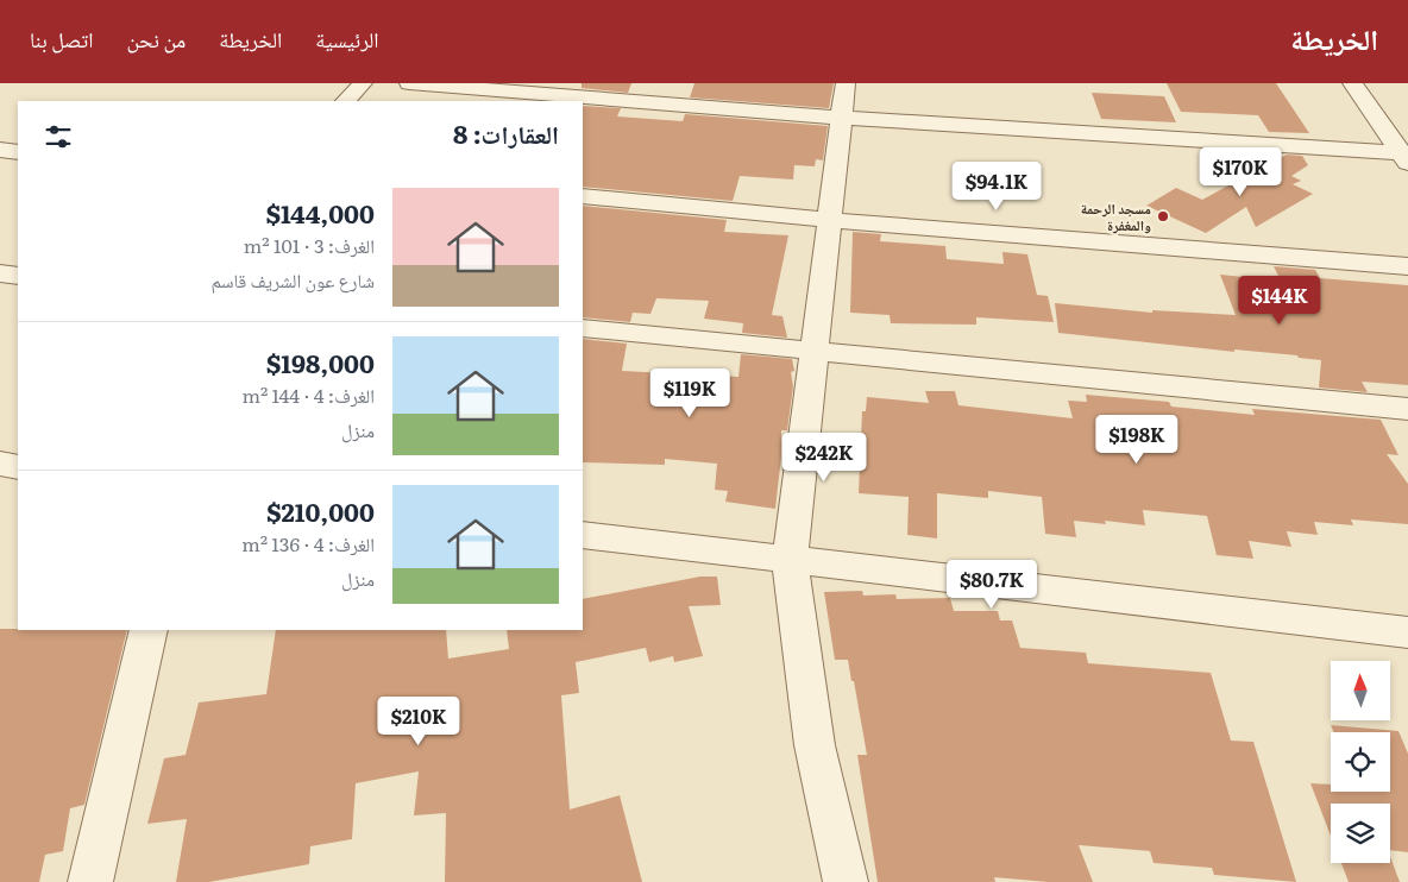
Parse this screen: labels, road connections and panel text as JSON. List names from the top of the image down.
{
  "places": ["مسجد الرحمة والمغفرة"],
  "north": "top",
  "page": {
    "header": "الخريطة",
    "nav": [
      "الرئيسية",
      "الخريطة",
      "من نحن",
      "اتصل بنا"
    ],
    "heading": "العقارات: 8",
    "price": [
      "$170K",
      "$94.1K",
      "$144K",
      "$119K",
      "$198K",
      "$242K",
      "$80.7K",
      "$210K"
    ],
    "list": [
      {
        "name": "$144,000",
        "note": "الغرف: 3 · 101 m² · شارع عون الشريف قاسم"
      },
      {
        "name": "$198,000",
        "note": "الغرف: 4 · 144 m² · منزل"
      },
      {
        "name": "$210,000",
        "note": "الغرف: 4 · 136 m² · منزل"
      }
    ]
  }
}
